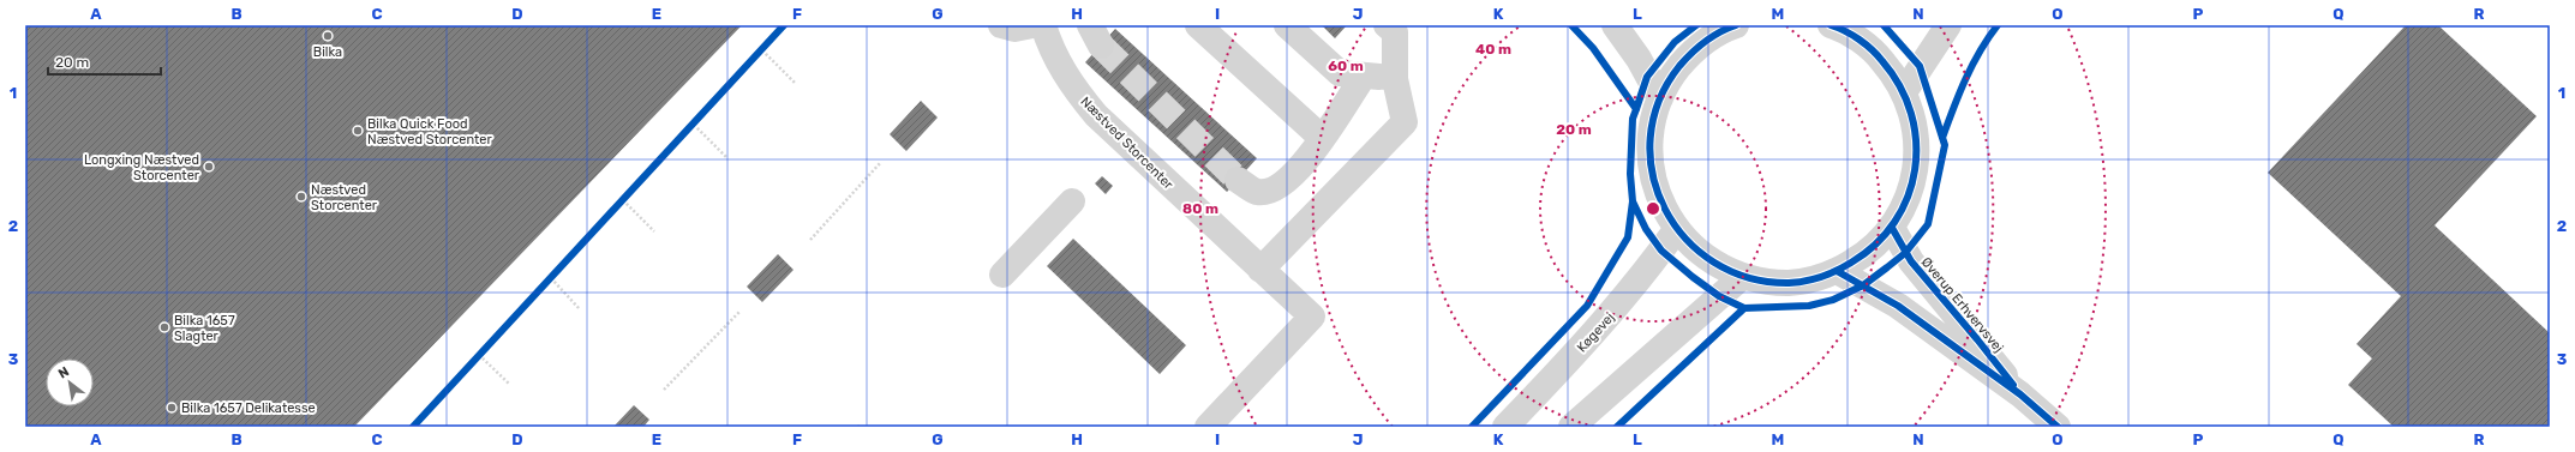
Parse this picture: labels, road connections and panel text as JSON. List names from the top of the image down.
{
  "streets": {
    "street": ["Næstved Storcenter", "Øverup Erhvervsvej", "Køgevej"]
  },
  "places": [
    "Bilka",
    "Bilka Quick Food Næstved Storcenter",
    "Longxing Næstved Storcenter",
    "Næstved Storcenter",
    "Bilka 1657 Slagter",
    "Bilka 1657 Delikatesse"
  ],
  "scale_bar": "20 m",
  "north": "top left",
  "grid": {
    "columns": [
      "A",
      "B",
      "C",
      "D",
      "E",
      "F",
      "G",
      "H",
      "I",
      "J",
      "K",
      "L",
      "M",
      "N",
      "O",
      "P",
      "Q",
      "R"
    ],
    "rows": ["1", "2", "3"]
  },
  "rings": [
    "40 m",
    "60 m",
    "20 m",
    "80 m"
  ]
}
